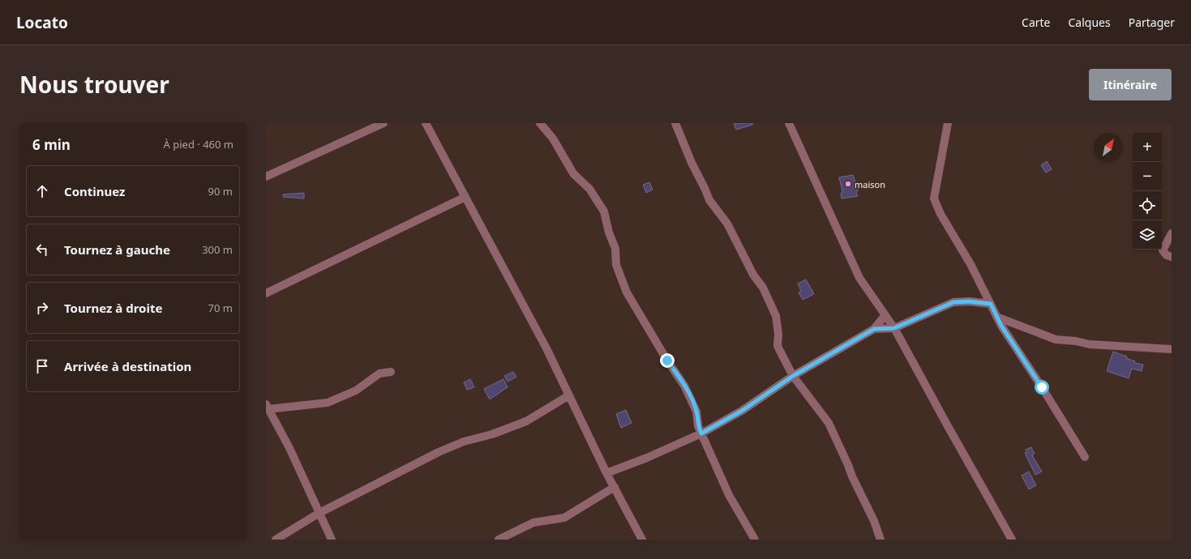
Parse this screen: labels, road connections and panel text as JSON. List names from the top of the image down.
{
  "places": ["maison"],
  "north": "top right",
  "page": {
    "header": "Locato",
    "nav": ["Carte", "Calques", "Partager"],
    "title": "Nous trouver",
    "buttons": "Itinéraire",
    "heading": ["6 min", "À pied · 460 m"],
    "map_buttons": ["+", "−"],
    "list": [
      ["Continuez", "90 m"],
      ["Tournez à gauche", "300 m"],
      ["Tournez à droite", "70 m"],
      "Arrivée à destination"
    ]
  }
}
